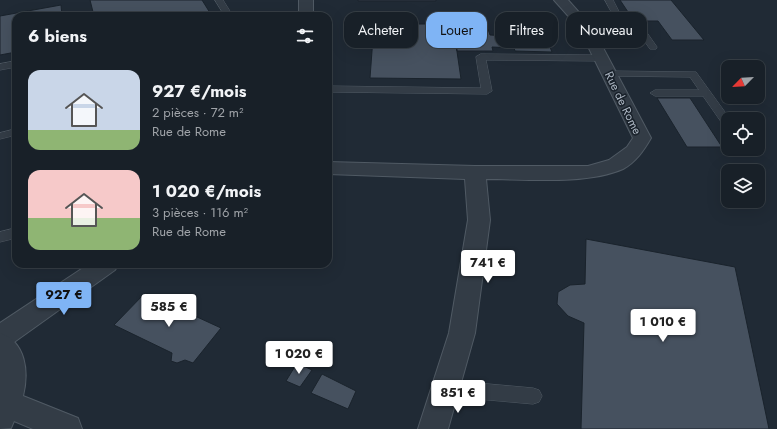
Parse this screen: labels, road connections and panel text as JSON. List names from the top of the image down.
{
  "streets": {
    "street": ["Rue de Rome"]
  },
  "north": "bottom left",
  "page": {
    "chip": [
      "Acheter",
      "Louer",
      "Filtres",
      "Nouveau"
    ],
    "heading": "6 biens",
    "list": [
      {
        "name": "927 €/mois",
        "note": "2 pièces · 72 m² · Rue de Rome"
      },
      {
        "name": "1 020 €/mois",
        "note": "3 pièces · 116 m² · Rue de Rome"
      }
    ],
    "price": [
      "741 €",
      "927 €",
      "585 €",
      "1 010 €",
      "1 020 €",
      "851 €"
    ]
  }
}
